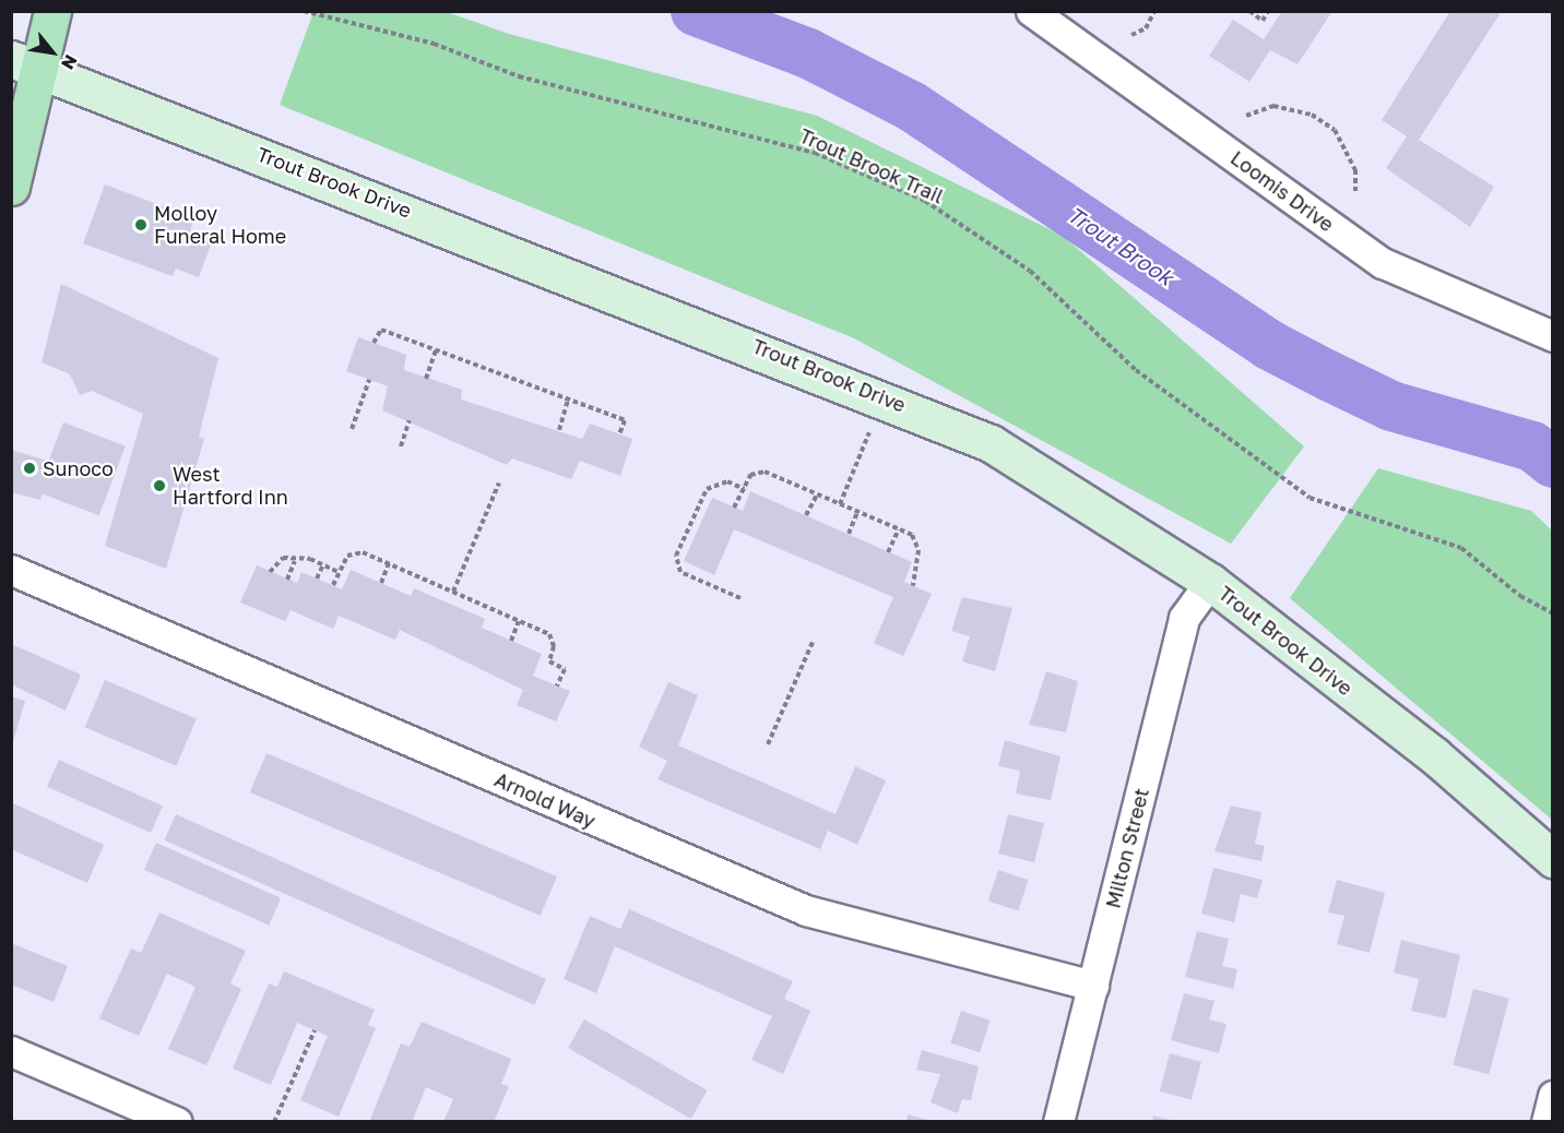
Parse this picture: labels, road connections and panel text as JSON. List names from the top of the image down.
{
  "streets": {
    "main road": ["Trout Brook Drive"],
    "street": ["Loomis Drive", "Arnold Way", "Milton Street"],
    "path": ["Trout Brook Trail"]
  },
  "crossings": [
    ["Trout Brook Drive", "Milton Street"],
    ["Arnold Way", "Milton Street"]
  ],
  "water": ["Trout Brook"],
  "places": ["Molloy Funeral Home", "Sunoco", "West Hartford Inn"],
  "north": "bottom right"
}
